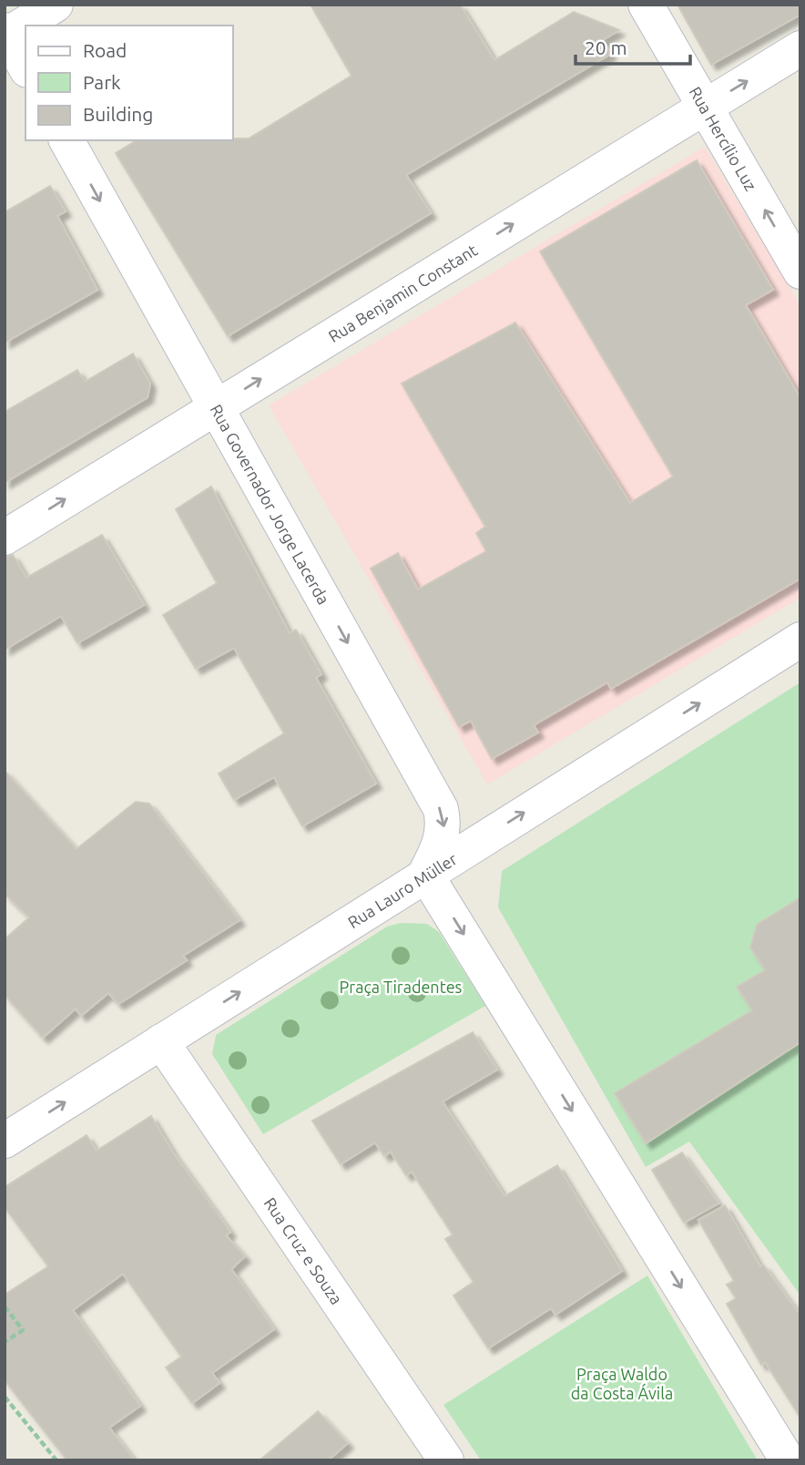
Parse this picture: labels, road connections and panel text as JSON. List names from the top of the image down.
{
  "streets": {
    "street": [
      "Rua Hercílio Luz",
      "Rua Benjamin Constant",
      "Rua Governador Jorge Lacerda",
      "Rua Lauro Müller",
      "Rua Cruz e Souza"
    ]
  },
  "crossings": [
    ["Rua Hercílio Luz", "Rua Benjamin Constant"],
    ["Rua Benjamin Constant", "Rua Governador Jorge Lacerda"],
    ["Rua Governador Jorge Lacerda", "Rua Lauro Müller"],
    ["Rua Lauro Müller", "Rua Cruz e Souza"]
  ],
  "one_way": [
    "Rua Hercílio Luz",
    "Rua Benjamin Constant",
    "Rua Governador Jorge Lacerda",
    "Rua Lauro Müller"
  ],
  "parks": ["Praça Tiradentes", "Praça Waldo da Costa Ávila"],
  "legend": ["Road", "Park", "Building"],
  "scale_bar": "20 m"
}
